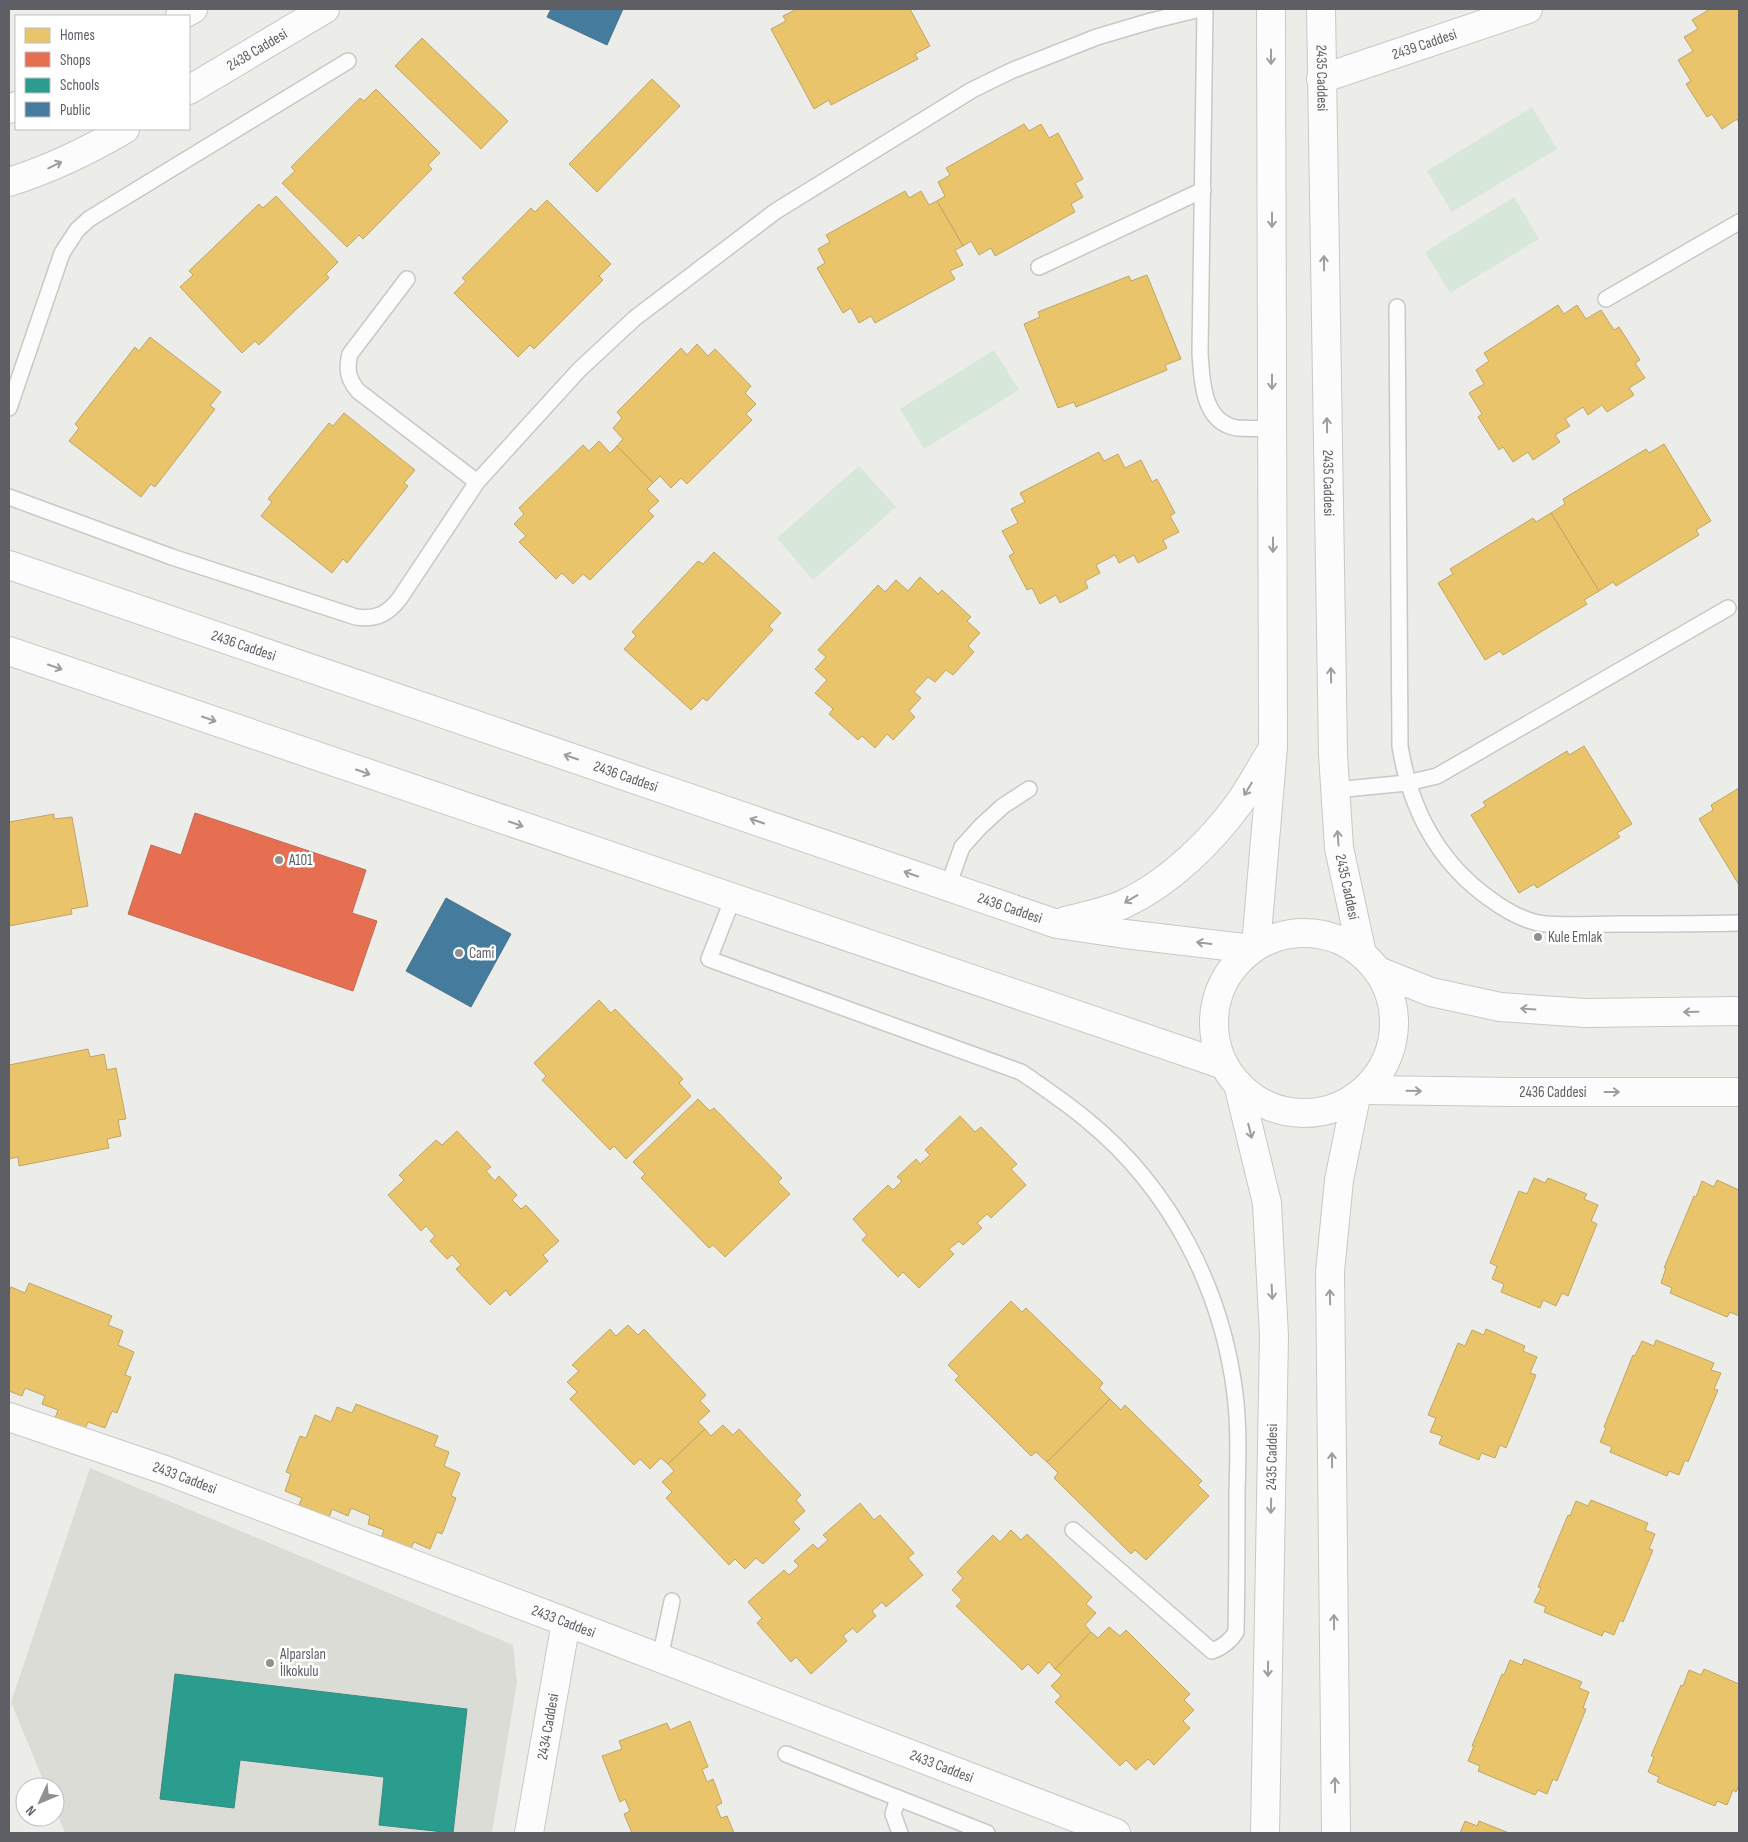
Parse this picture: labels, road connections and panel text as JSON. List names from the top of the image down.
{
  "streets": {
    "street": [
      "2439 Caddesi",
      "2438 Caddesi",
      "2435 Caddesi",
      "2436 Caddesi",
      "2433 Caddesi",
      "2434 Caddesi"
    ]
  },
  "crossings": [
    ["2439 Caddesi", "2435 Caddesi"],
    ["2435 Caddesi", "2436 Caddesi"],
    ["2433 Caddesi", "2434 Caddesi"]
  ],
  "places": [
    "A101",
    "Kule Emlak",
    "Cami",
    "Alparslan İlkokulu"
  ],
  "legend": [
    "Homes",
    "Shops",
    "Schools",
    "Public"
  ],
  "north": "bottom left"
}
